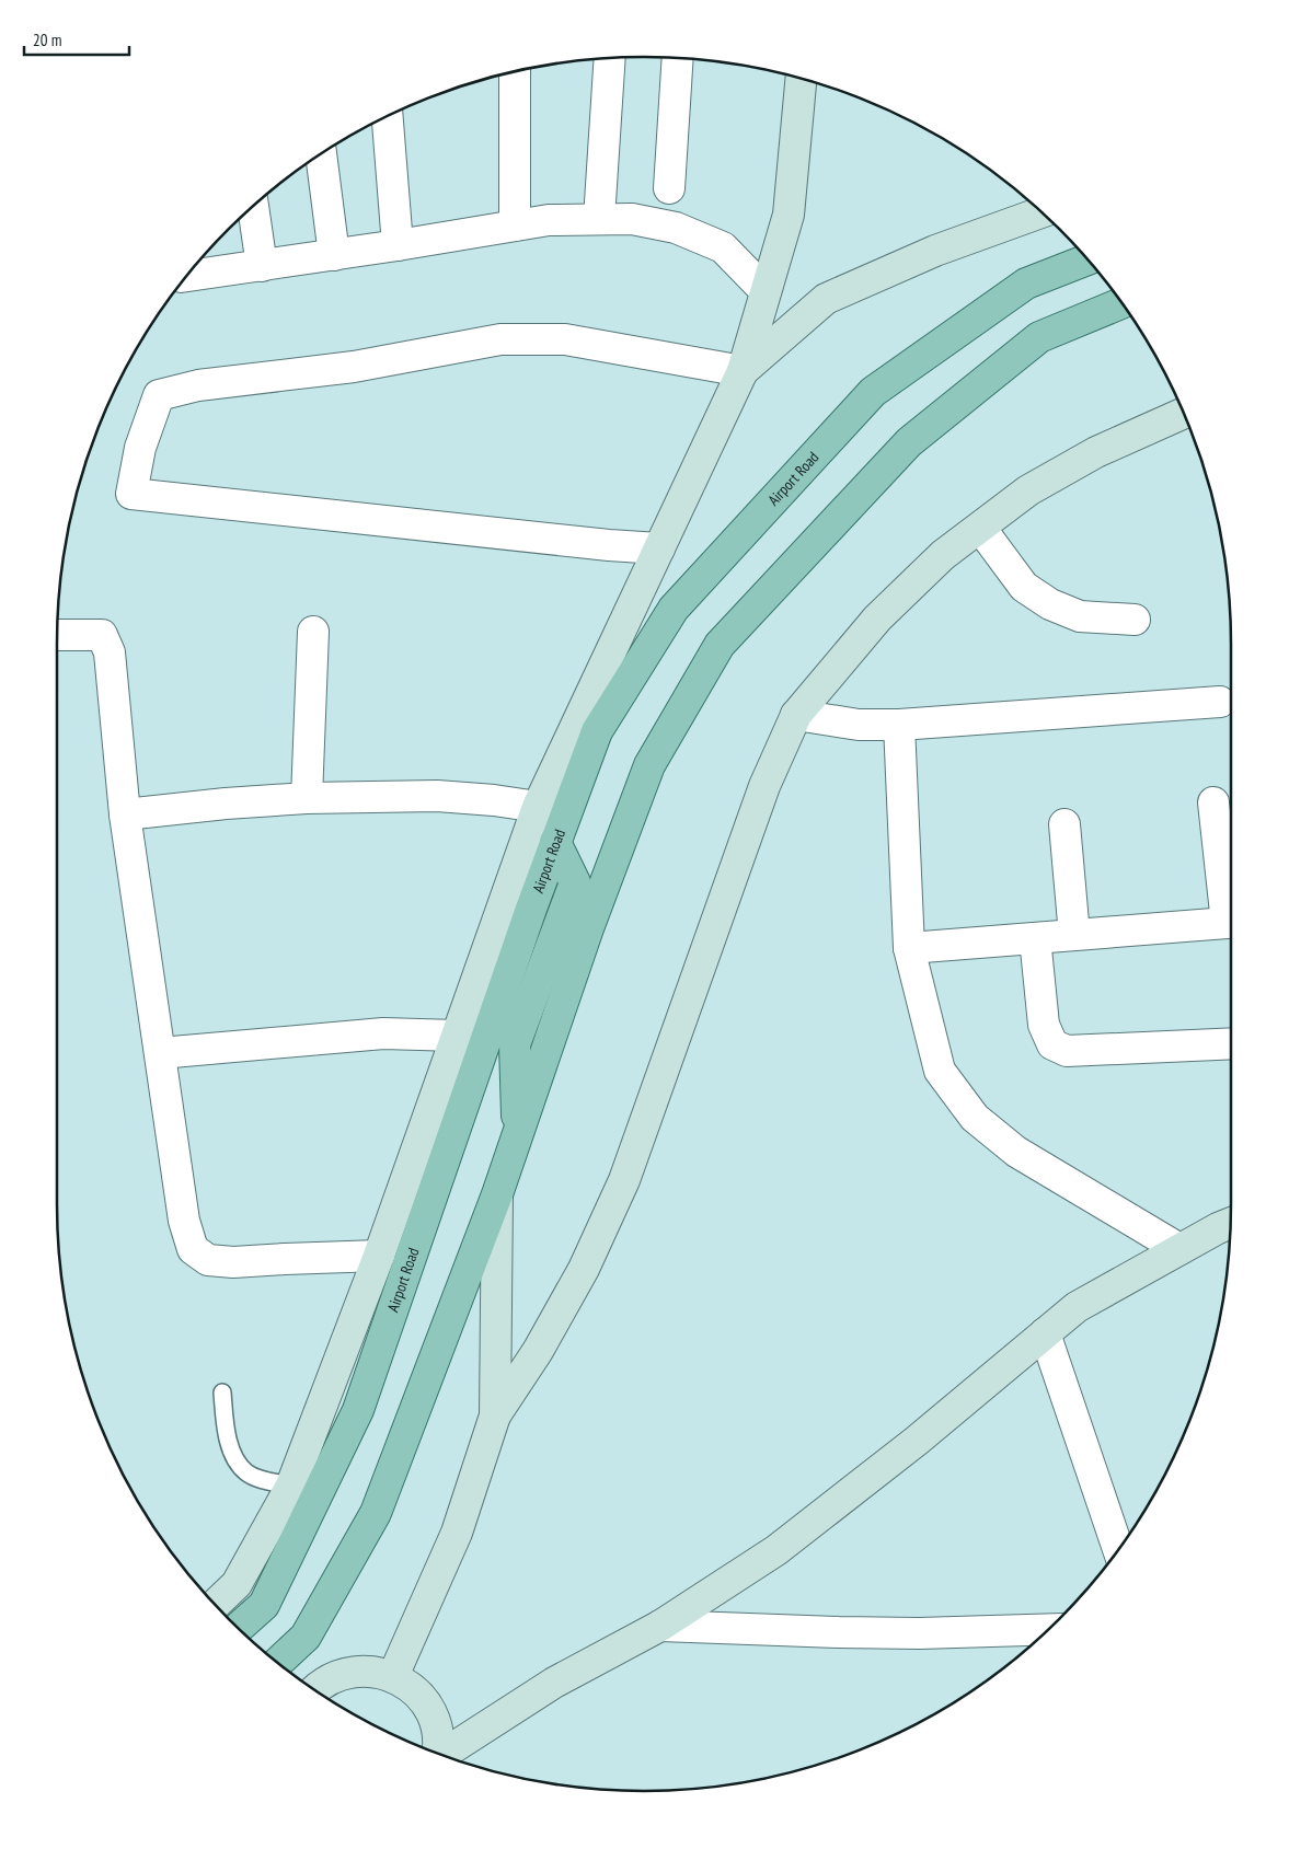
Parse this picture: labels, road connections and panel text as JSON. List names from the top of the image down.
{
  "streets": {
    "main road": ["Airport Road"]
  },
  "scale_bar": "20 m"
}
